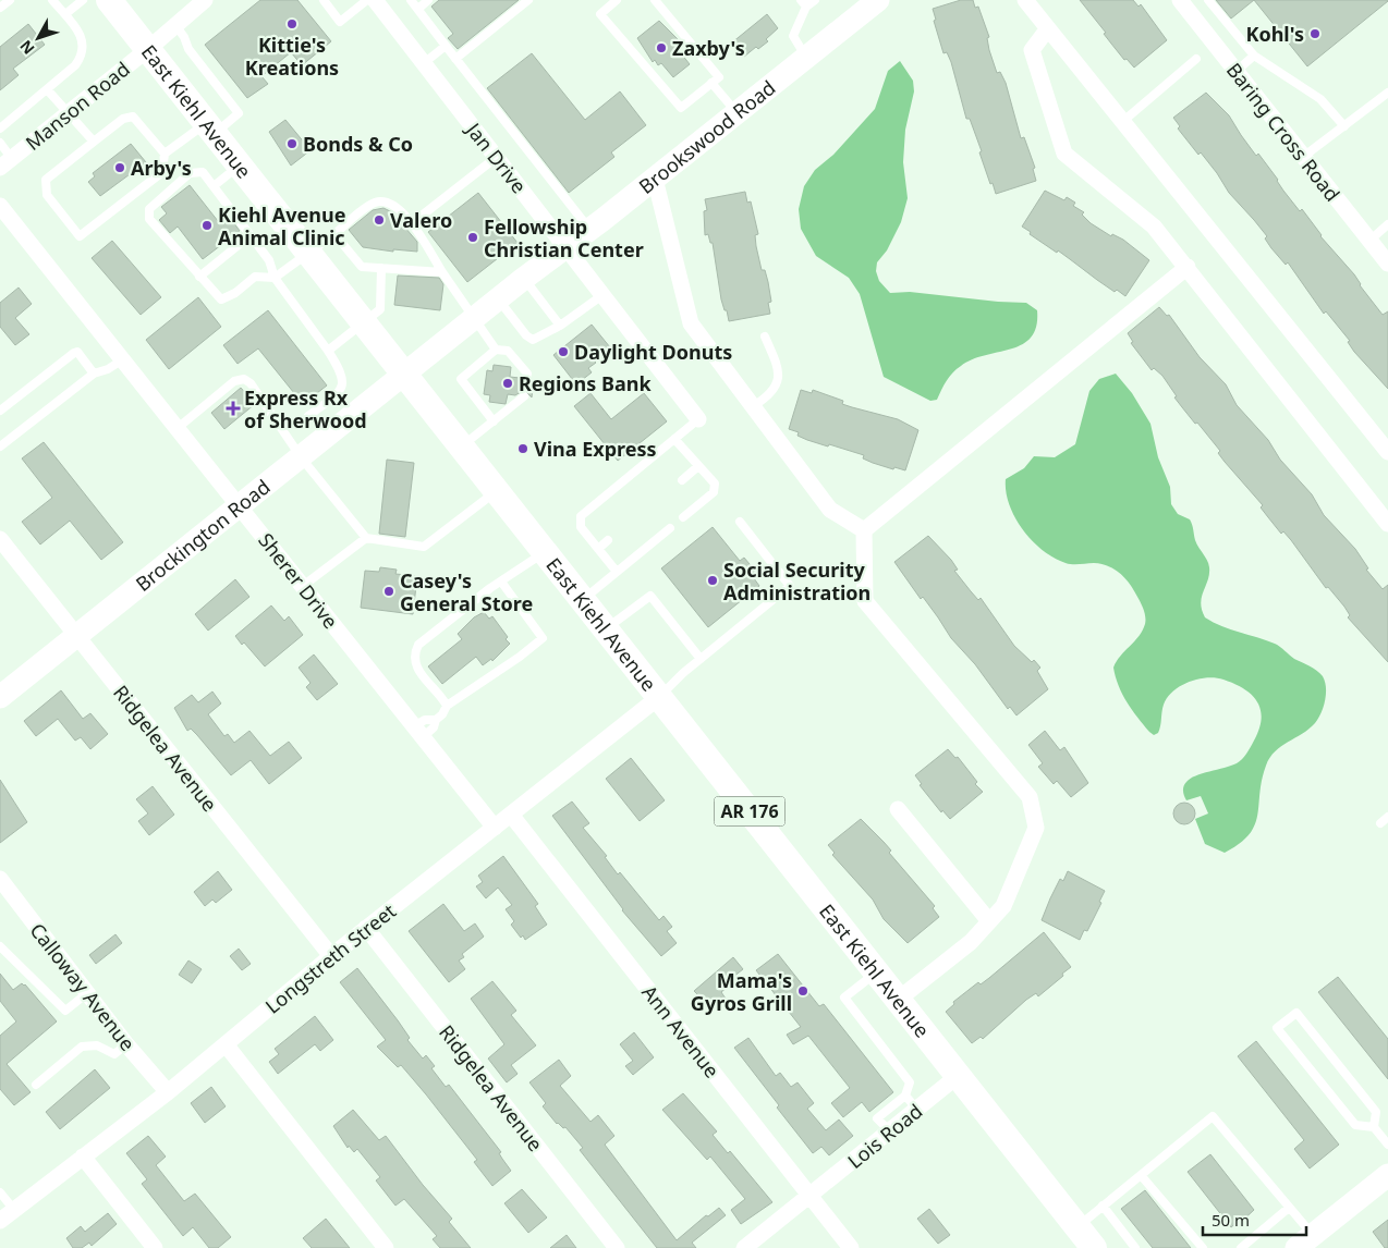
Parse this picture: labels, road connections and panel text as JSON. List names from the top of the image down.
{
  "streets": {
    "main road": [
      "East Kiehl Avenue",
      "Brookswood Road",
      "Brockington Road",
      "AR 176"
    ],
    "street": [
      "Manson Road",
      "Baring Cross Road",
      "Jan Drive",
      "Sherer Drive",
      "Ridgelea Avenue",
      "Longstreth Street",
      "Calloway Avenue",
      "Ann Avenue",
      "Lois Road"
    ]
  },
  "crossings": [
    ["Manson Road", "East Kiehl Avenue"],
    ["East Kiehl Avenue", "Brookswood Road"],
    ["East Kiehl Avenue", "Brockington Road"],
    ["East Kiehl Avenue", "Longstreth Street"],
    ["East Kiehl Avenue", "Lois Road"],
    ["Brookswood Road", "Jan Drive"],
    ["Brookswood Road", "Brockington Road"],
    ["Brockington Road", "Sherer Drive"],
    ["Brockington Road", "Ridgelea Avenue"],
    ["Sherer Drive", "Longstreth Street"],
    ["Ridgelea Avenue", "Longstreth Street"],
    ["Longstreth Street", "Calloway Avenue"],
    ["Longstreth Street", "Ann Avenue"],
    ["Ann Avenue", "Lois Road"]
  ],
  "places": {
    "other": [
      "Kittie's Kreations",
      "Kohl's",
      "Zaxby's",
      "Bonds & Co",
      "Arby's",
      "Valero",
      "Kiehl Avenue Animal Clinic",
      "Fellowship Christian Center",
      "Daylight Donuts",
      "Regions Bank",
      "Vina Express",
      "Social Security Administration",
      "Casey's General Store",
      "Mama's Gyros Grill"
    ],
    "health": ["Express Rx of Sherwood"]
  },
  "scale_bar": "50 m",
  "north": "bottom left"
}
